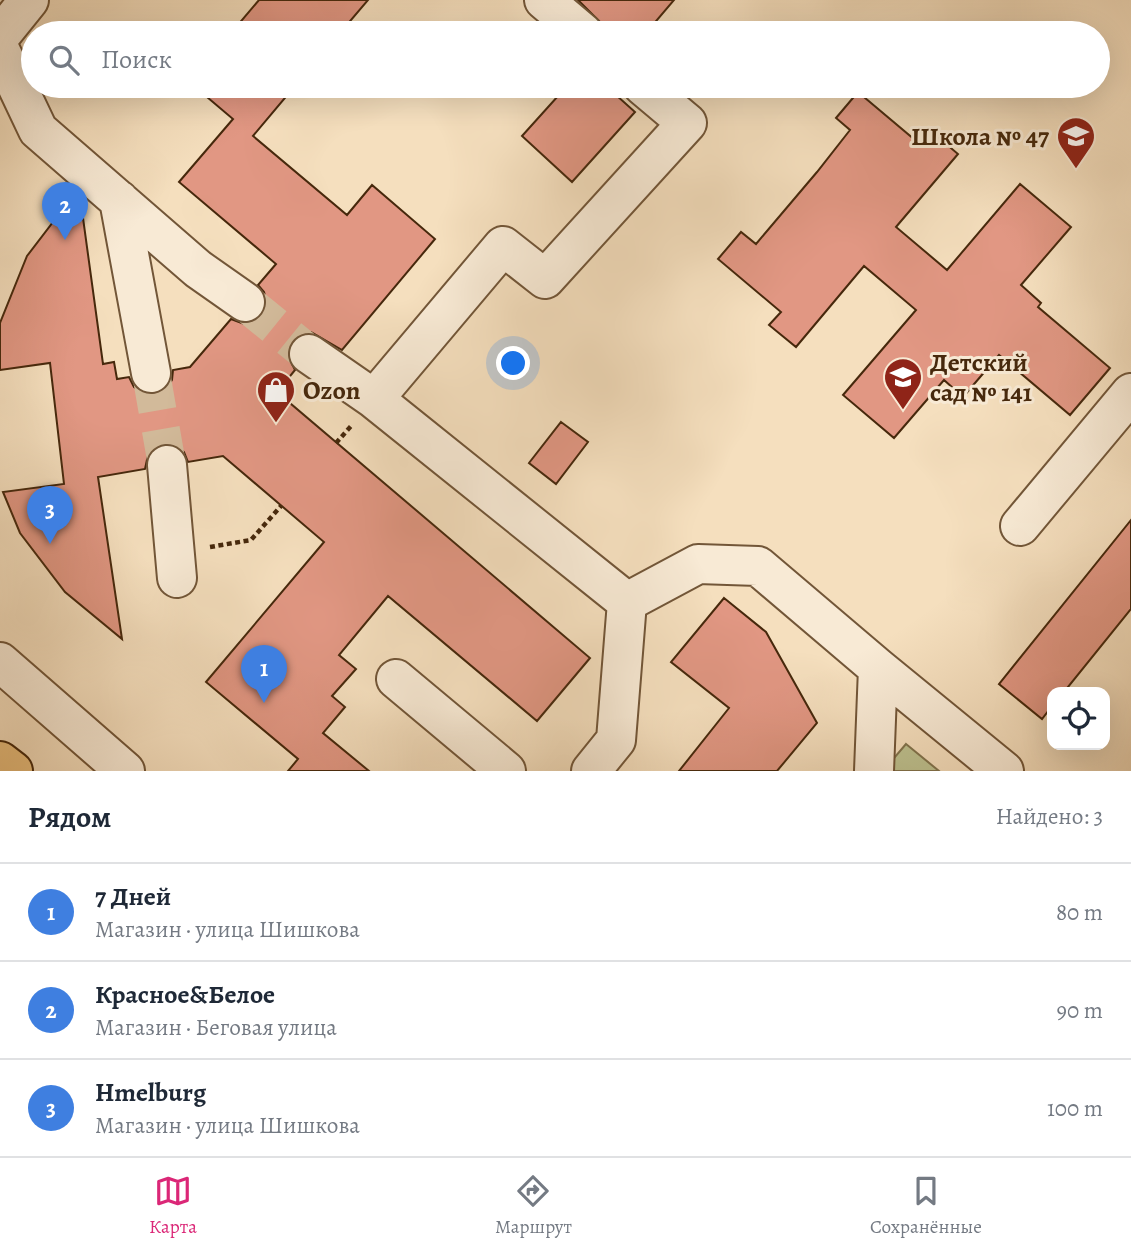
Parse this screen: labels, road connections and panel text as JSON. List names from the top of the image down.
{
  "places": {
    "school or university": ["Школа № 47", "Детский сад № 141"],
    "shop": ["Ozon"]
  },
  "page": {
    "search": "Поиск",
    "pins": ["2", "3", "1"],
    "heading": ["Рядом", "Найдено: 3"],
    "list": [
      {
        "mark": "1",
        "name": "7 Дней",
        "note": "Магазин · улица Шишкова",
        "value": "80 m"
      },
      {
        "mark": "2",
        "name": "Красное&Белое",
        "note": "Магазин · Беговая улица",
        "value": "90 m"
      },
      {
        "mark": "3",
        "name": "Hmelburg",
        "note": "Магазин · улица Шишкова",
        "value": "100 m"
      }
    ],
    "nav": ["Карта", "Маршрут", "Сохранённые"]
  }
}
